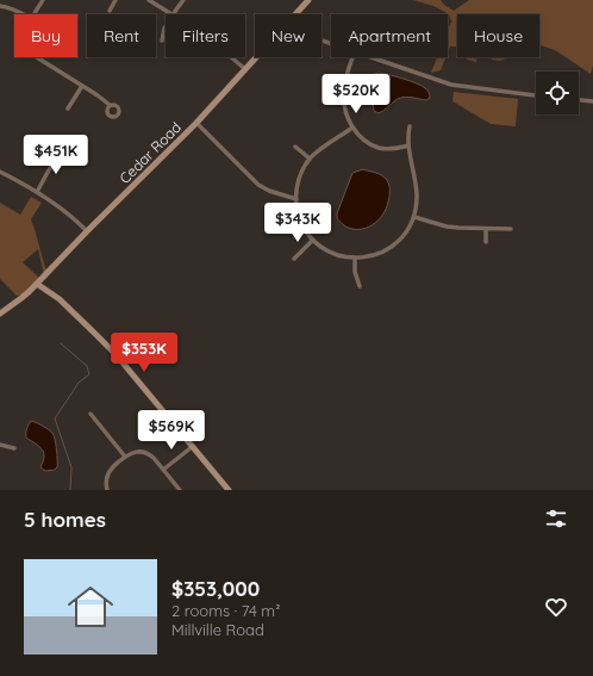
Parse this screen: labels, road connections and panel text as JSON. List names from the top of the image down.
{
  "streets": {
    "street": ["Cedar Road"]
  },
  "page": {
    "chip": [
      "Buy",
      "Rent",
      "Filters",
      "New",
      "Apartment",
      "House"
    ],
    "price": [
      "$520K",
      "$451K",
      "$343K",
      "$353K",
      "$569K"
    ],
    "heading": "5 homes",
    "list": [
      {
        "name": "$353,000",
        "note": "2 rooms · 74 m² · Millville Road"
      }
    ]
  }
}
